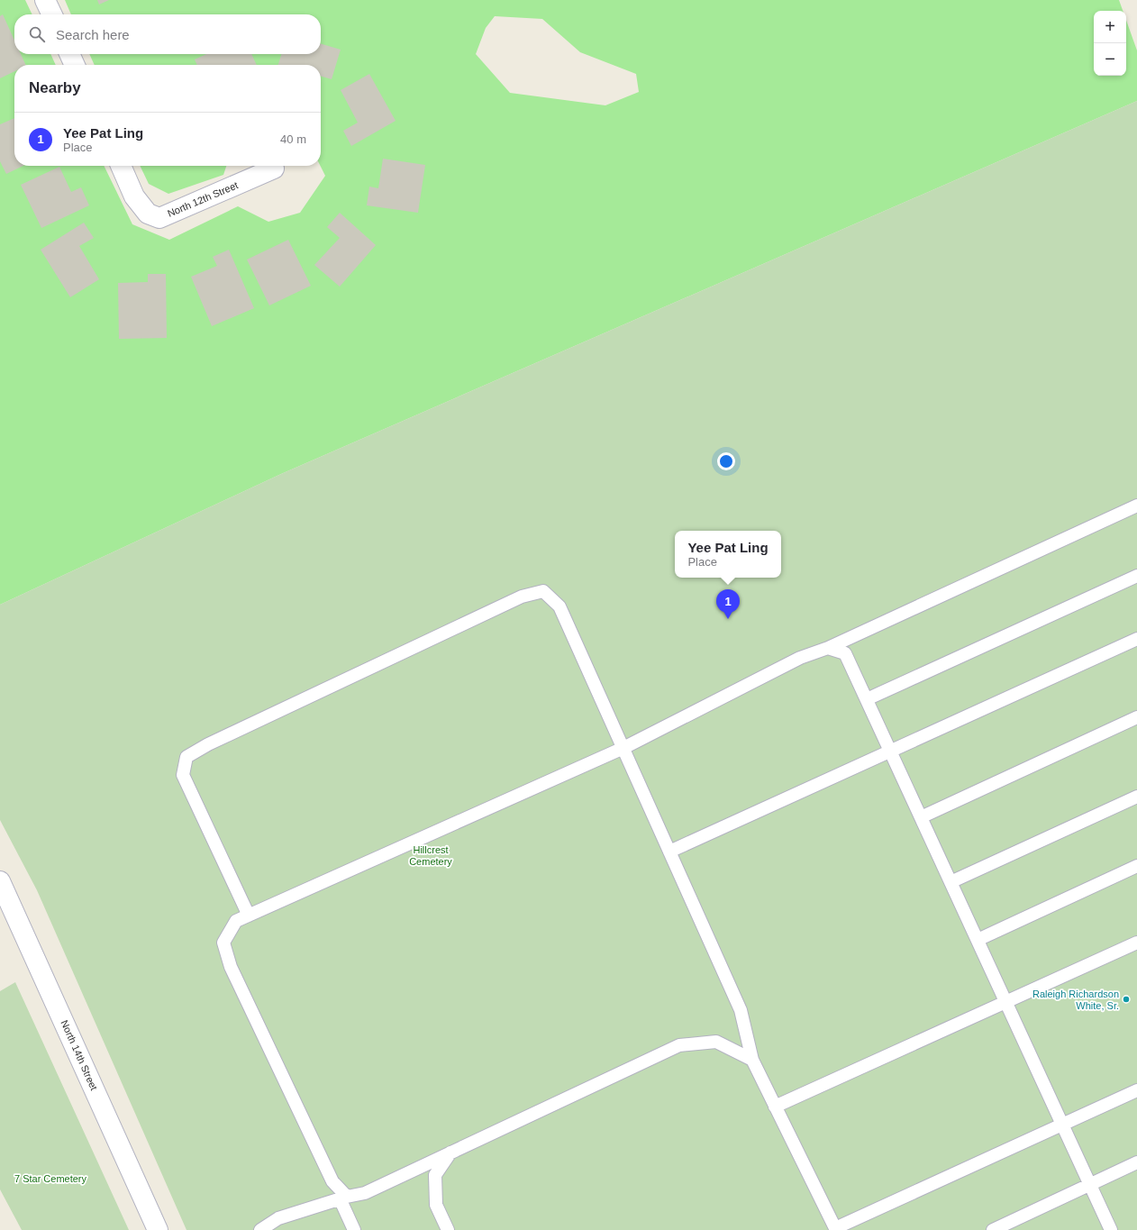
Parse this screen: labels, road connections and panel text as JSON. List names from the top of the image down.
{
  "streets": {
    "street": ["North 12th Street", "North 14th Street"]
  },
  "parks": ["Hillcrest Cemetery", "7 Star Cemetery"],
  "places": ["Raleigh Richardson White, Sr."],
  "page": {
    "map_buttons": ["+", "−"],
    "search": "Search here",
    "heading": "Nearby",
    "list": [
      {
        "mark": "1",
        "name": "Yee Pat Ling",
        "note": "Place",
        "value": "40 m"
      }
    ],
    "popup": ["Yee Pat Ling", "Place"],
    "pins": "1"
  }
}
